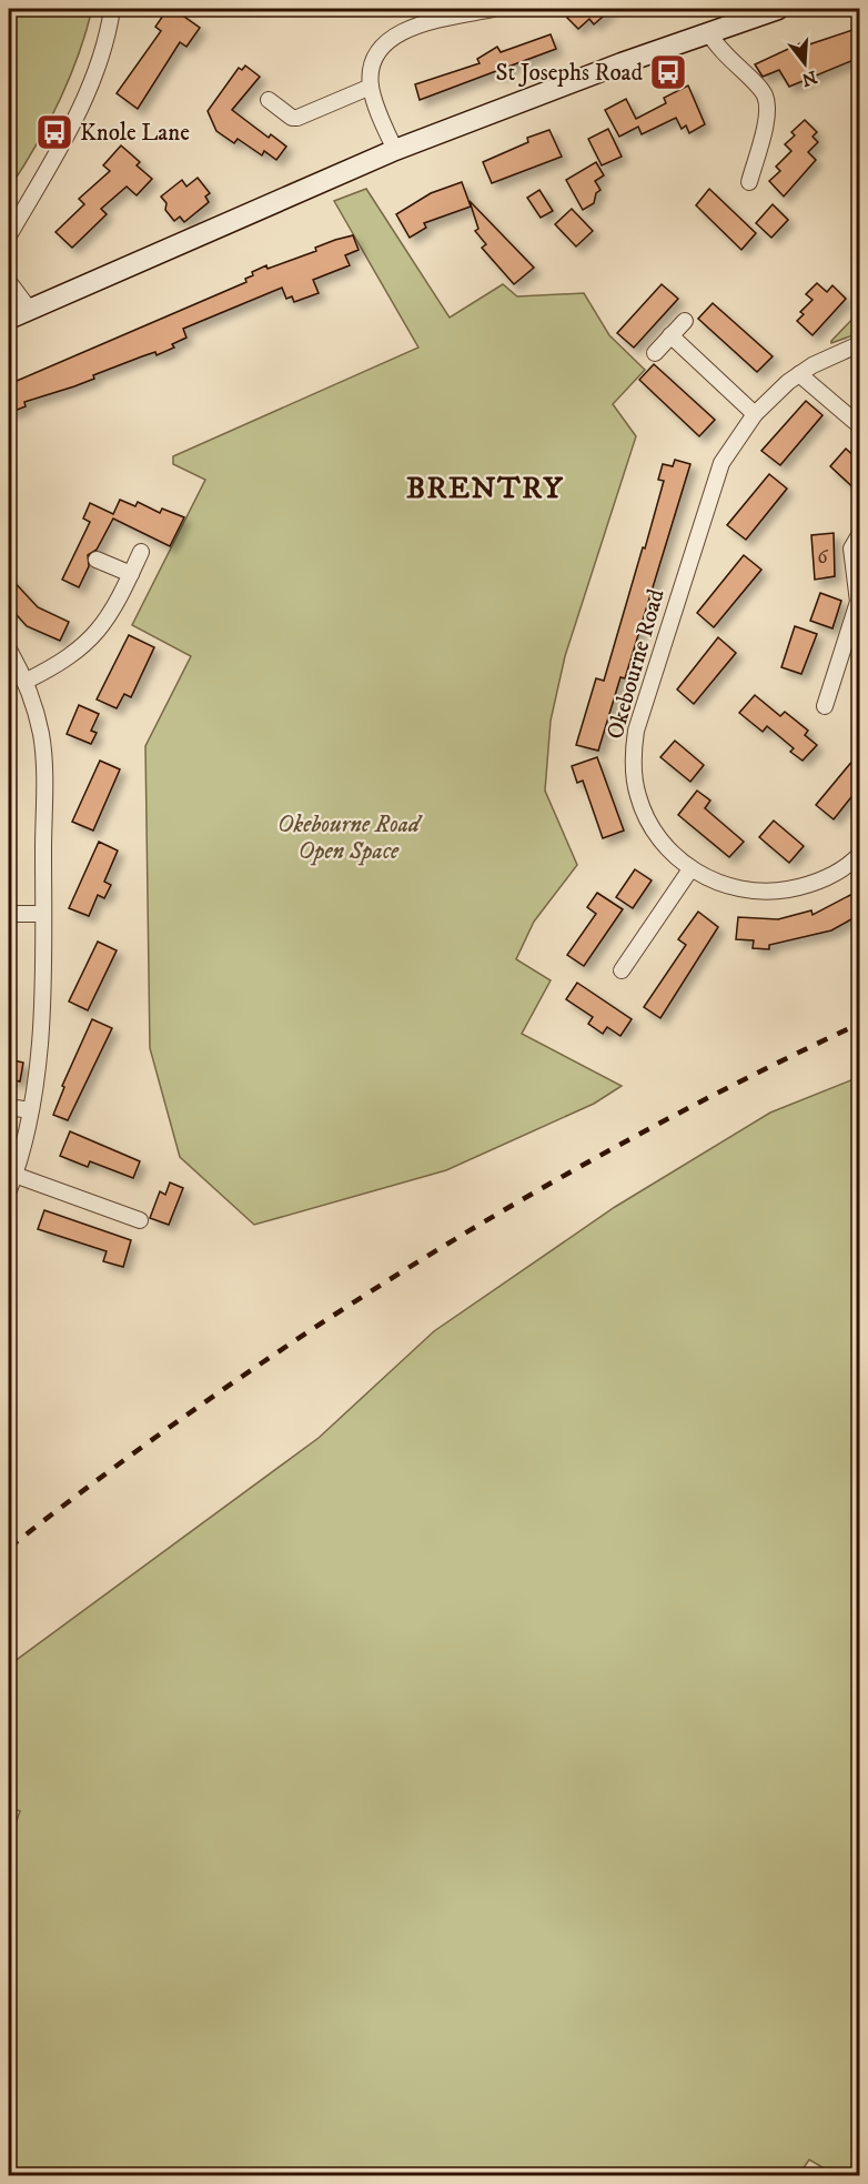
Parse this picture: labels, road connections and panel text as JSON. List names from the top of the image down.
{
  "streets": {
    "street": ["Okebourne Road"]
  },
  "districts": ["BRENTRY"],
  "parks": ["Okebourne Road Open Space"],
  "places": {
    "bus stop": ["St Josephs Road", "Knole Lane"]
  },
  "house_numbers": ["6"],
  "north": "bottom"
}
